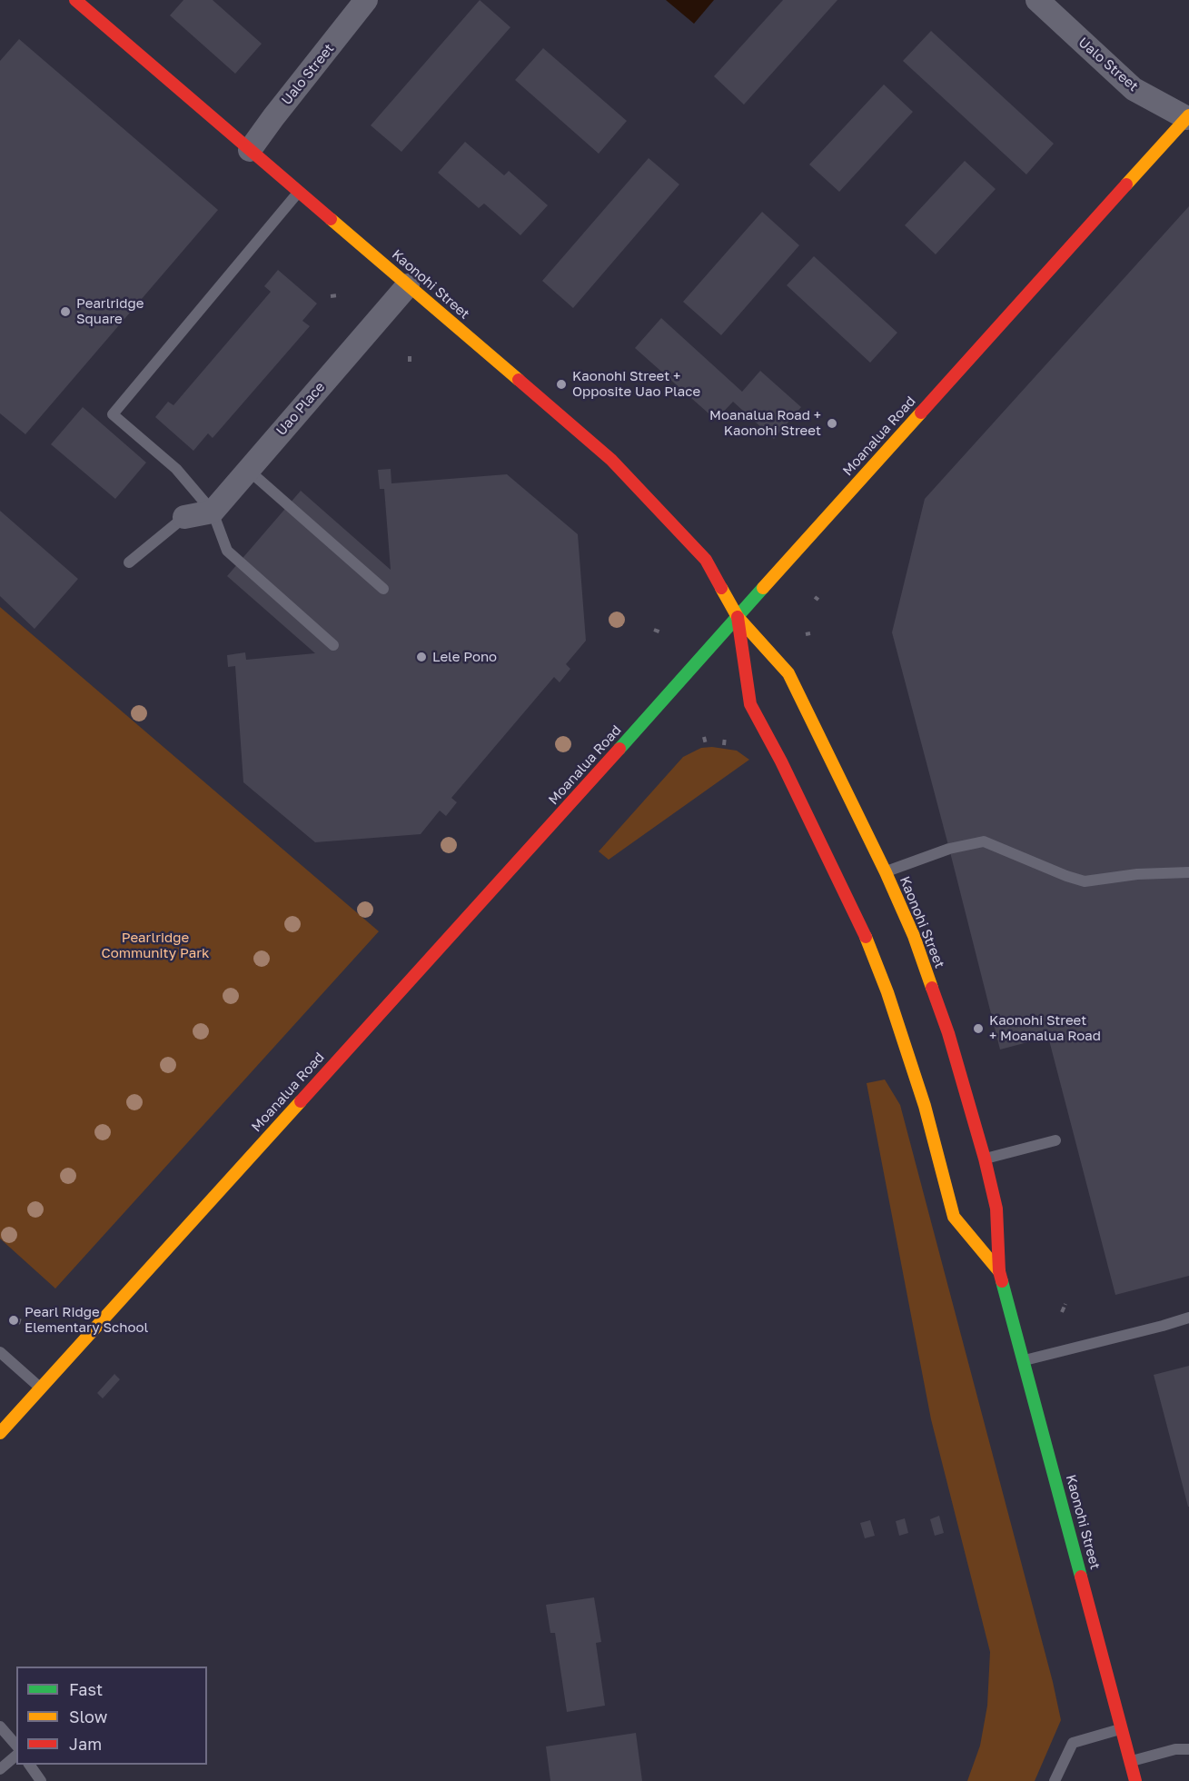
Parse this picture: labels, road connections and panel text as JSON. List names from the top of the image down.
{
  "streets": {
    "street": [
      "Ualo Street",
      "Kaonohi Street",
      "Uao Place",
      "Moanalua Road"
    ]
  },
  "crossings": [
    ["Ualo Street", "Kaonohi Street"],
    ["Ualo Street", "Moanalua Road"],
    ["Kaonohi Street", "Uao Place"],
    ["Kaonohi Street", "Moanalua Road"]
  ],
  "parks": ["Pearlridge Community Park"],
  "places": [
    "Pearlridge Square",
    "Kaonohi Street + Opposite Uao Place",
    "Moanalua Road + Kaonohi Street",
    "Lele Pono",
    "Kaonohi Street + Moanalua Road",
    "Pearl Ridge Elementary School"
  ],
  "legend": ["Fast", "Slow", "Jam"]
}
